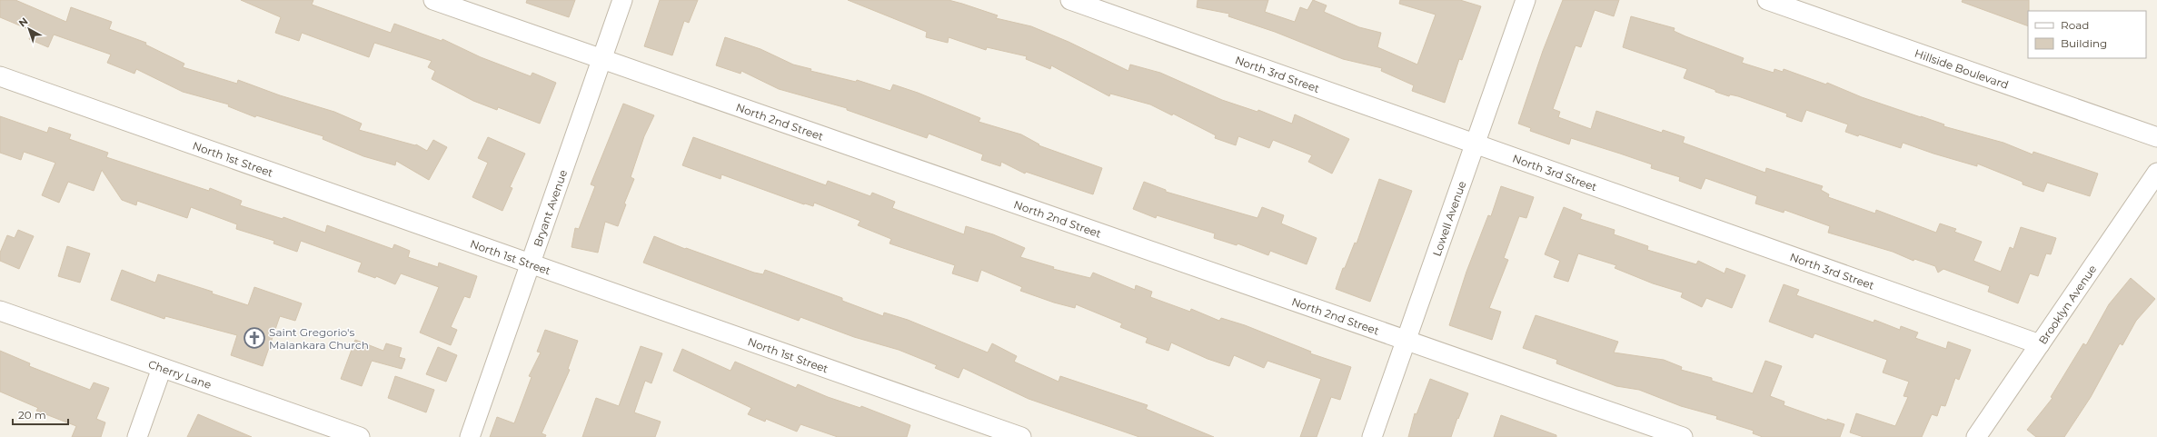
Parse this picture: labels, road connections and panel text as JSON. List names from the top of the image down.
{
  "streets": {
    "street": [
      "Hillside Boulevard",
      "North 3rd Street",
      "North 2nd Street",
      "North 1st Street",
      "Bryant Avenue",
      "Lowell Avenue",
      "Brooklyn Avenue",
      "Cherry Lane"
    ]
  },
  "crossings": [
    ["North 3rd Street", "Lowell Avenue"],
    ["North 3rd Street", "Brooklyn Avenue"],
    ["North 2nd Street", "Bryant Avenue"],
    ["North 2nd Street", "Lowell Avenue"],
    ["North 1st Street", "Bryant Avenue"]
  ],
  "places": {
    "church": ["Saint Gregorio's Malankara Church"]
  },
  "legend": ["Road", "Building"],
  "scale_bar": "20 m",
  "north": "top left"
}
